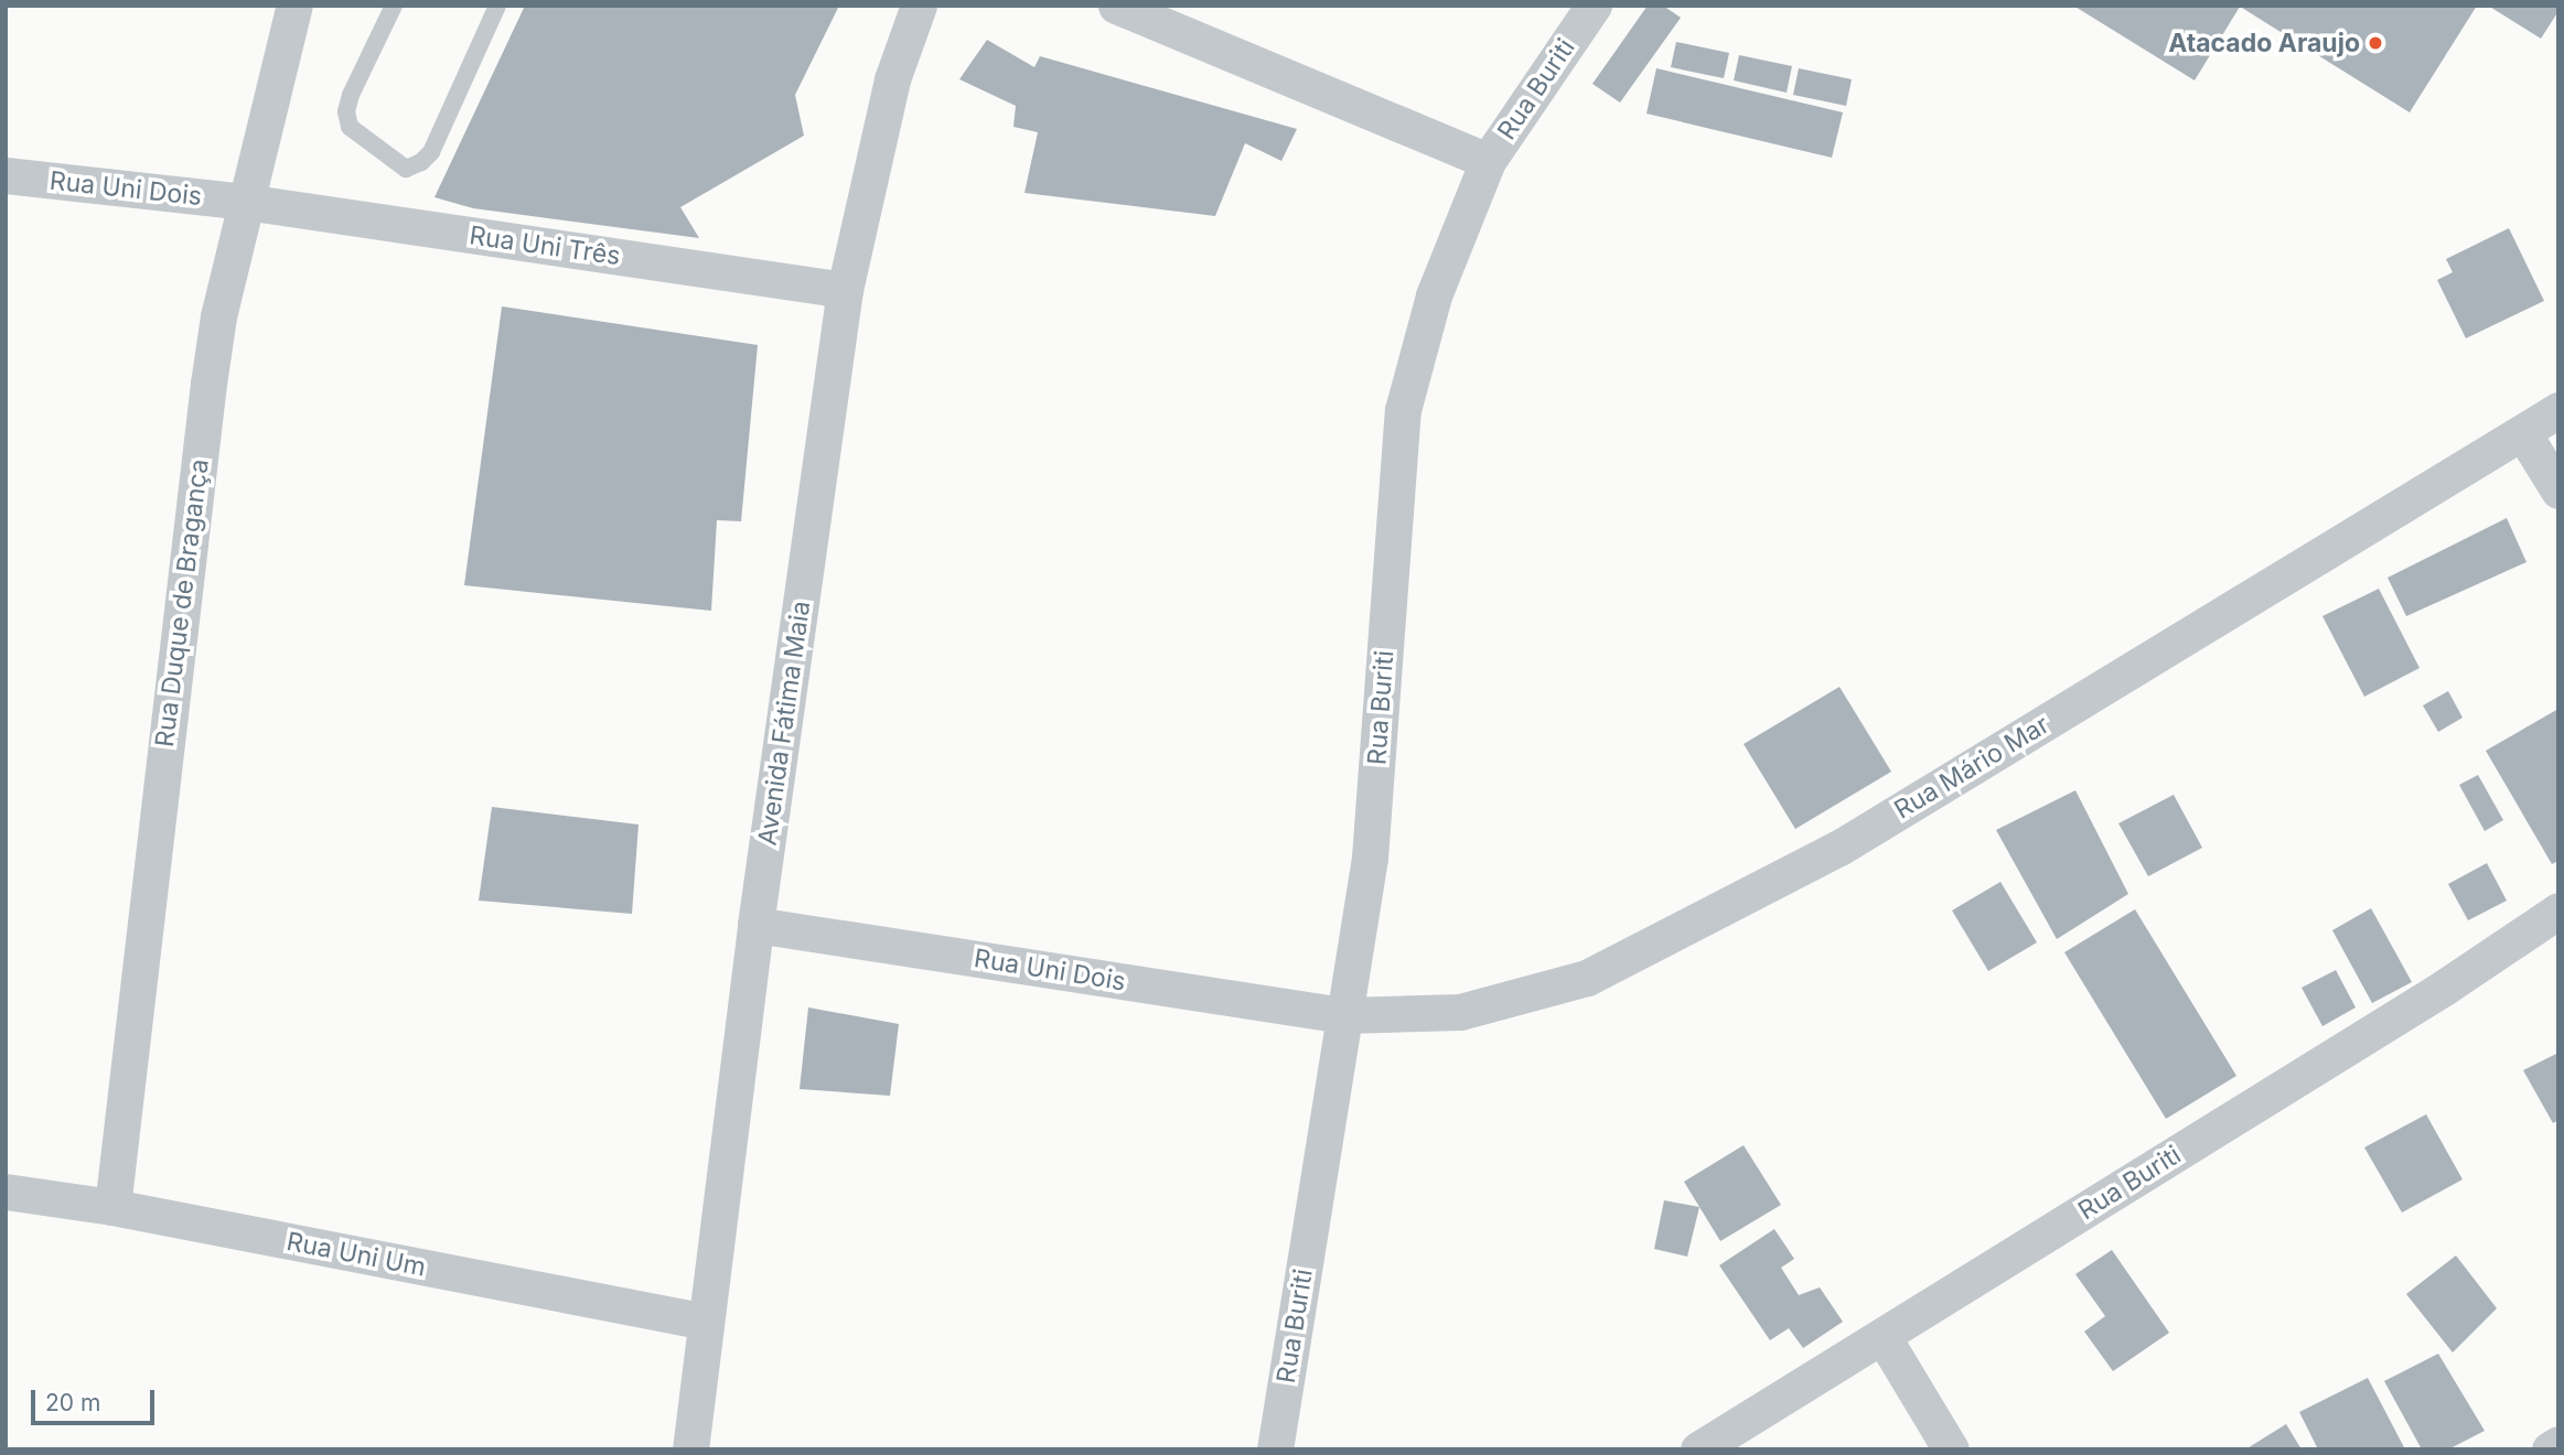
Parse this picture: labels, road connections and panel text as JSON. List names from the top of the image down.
{
  "streets": {
    "street": [
      "Rua Buriti",
      "Rua Uni Dois",
      "Rua Uni Três",
      "Rua Duque de Bragança",
      "Avenida Fátima Maia",
      "Rua Mário Mar",
      "Rua Uni Um"
    ]
  },
  "crossings": [
    ["Rua Buriti", "Rua Uni Dois"],
    ["Rua Buriti", "Rua Mário Mar"],
    ["Rua Uni Dois", "Rua Uni Três"],
    ["Rua Uni Dois", "Rua Duque de Bragança"],
    ["Rua Uni Dois", "Avenida Fátima Maia"],
    ["Rua Uni Dois", "Rua Mário Mar"],
    ["Rua Uni Três", "Rua Duque de Bragança"],
    ["Rua Uni Três", "Avenida Fátima Maia"],
    ["Rua Duque de Bragança", "Rua Uni Um"],
    ["Avenida Fátima Maia", "Rua Uni Um"]
  ],
  "places": ["Atacado Araujo"],
  "scale_bar": "20 m"
}
